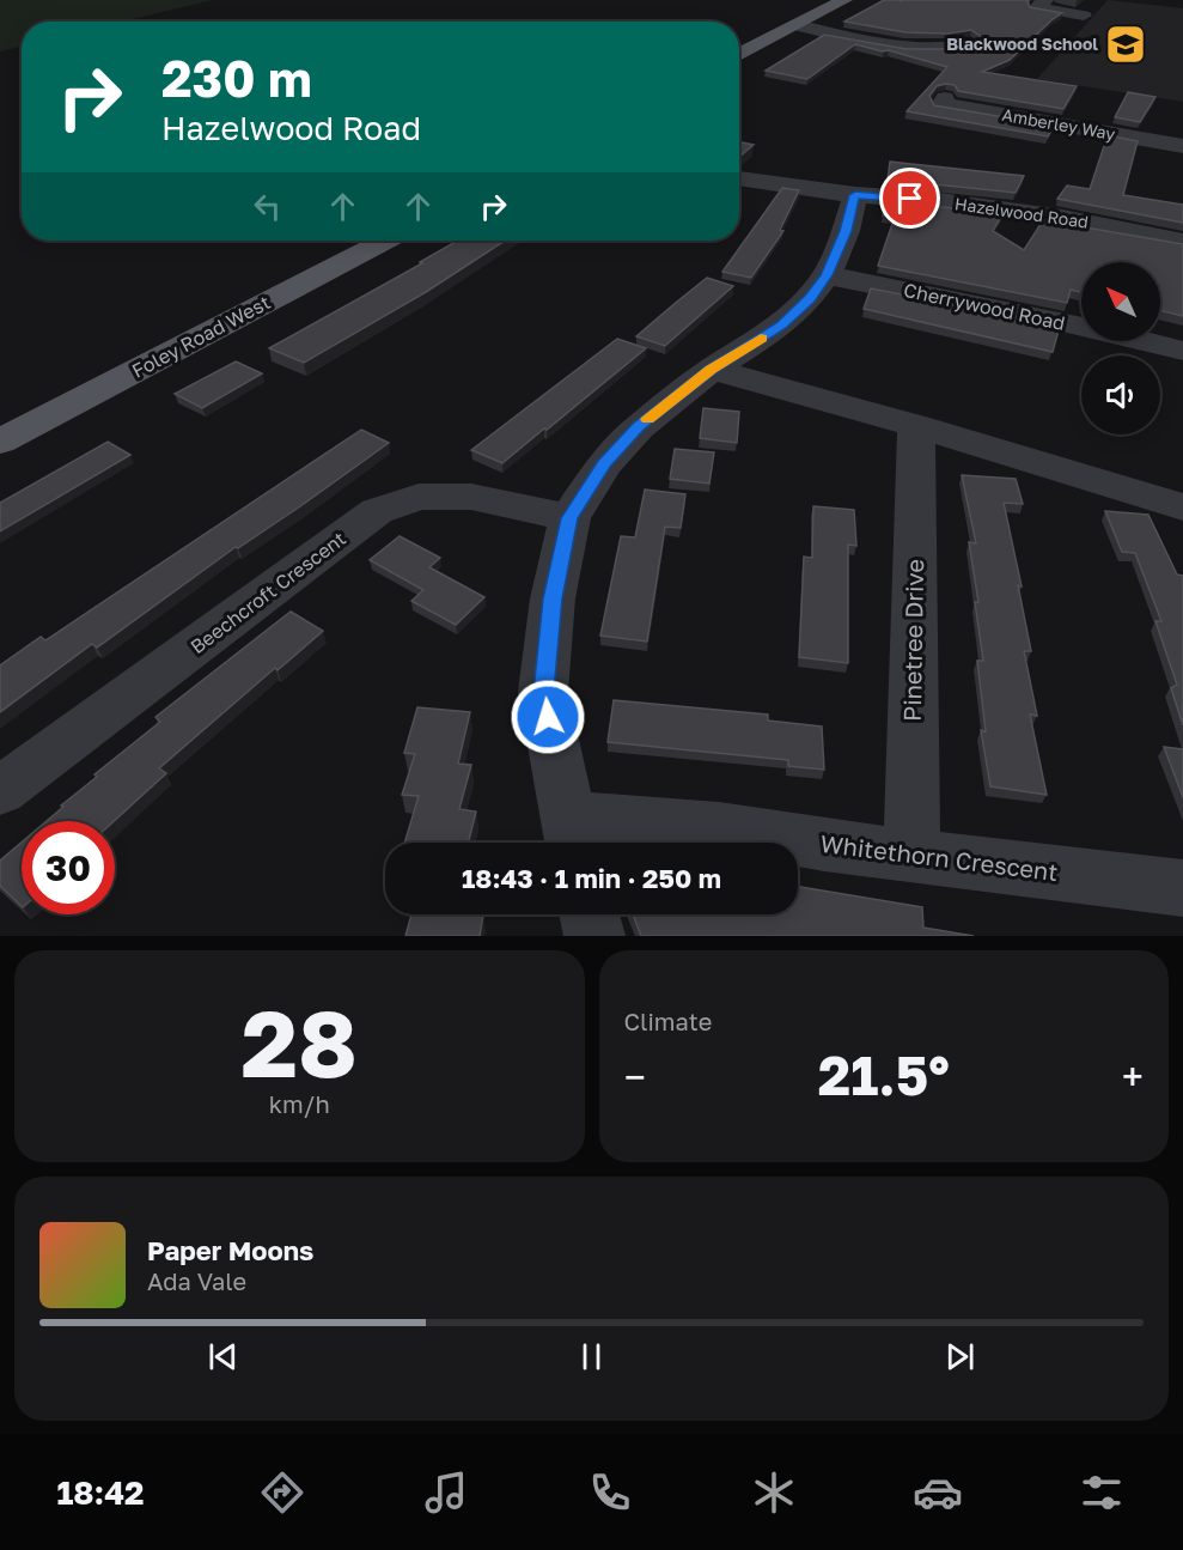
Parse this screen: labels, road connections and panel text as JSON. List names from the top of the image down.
{
  "streets": {
    "main road": ["Foley Road West"],
    "street": [
      "Amberley Way",
      "Hazelwood Road",
      "Cherrywood Road",
      "Beechcroft Crescent",
      "Pinetree Drive",
      "Whitethorn Crescent"
    ]
  },
  "crossings": [
    ["Pinetree Drive", "Whitethorn Crescent"]
  ],
  "places": {
    "school or university": ["Blackwood School"]
  },
  "north": "top left",
  "page": {
    "turn": ["230 m", "Hazelwood Road"],
    "limit": "30",
    "trip": "18:43 · 1 min · 250 m",
    "tile": [
      ["28", "km/h"],
      "Climate"
    ],
    "heat": ["−", "21.5°", "+"],
    "song": ["Paper Moons", "Ada Vale"],
    "tabs": "18:42"
  }
}
